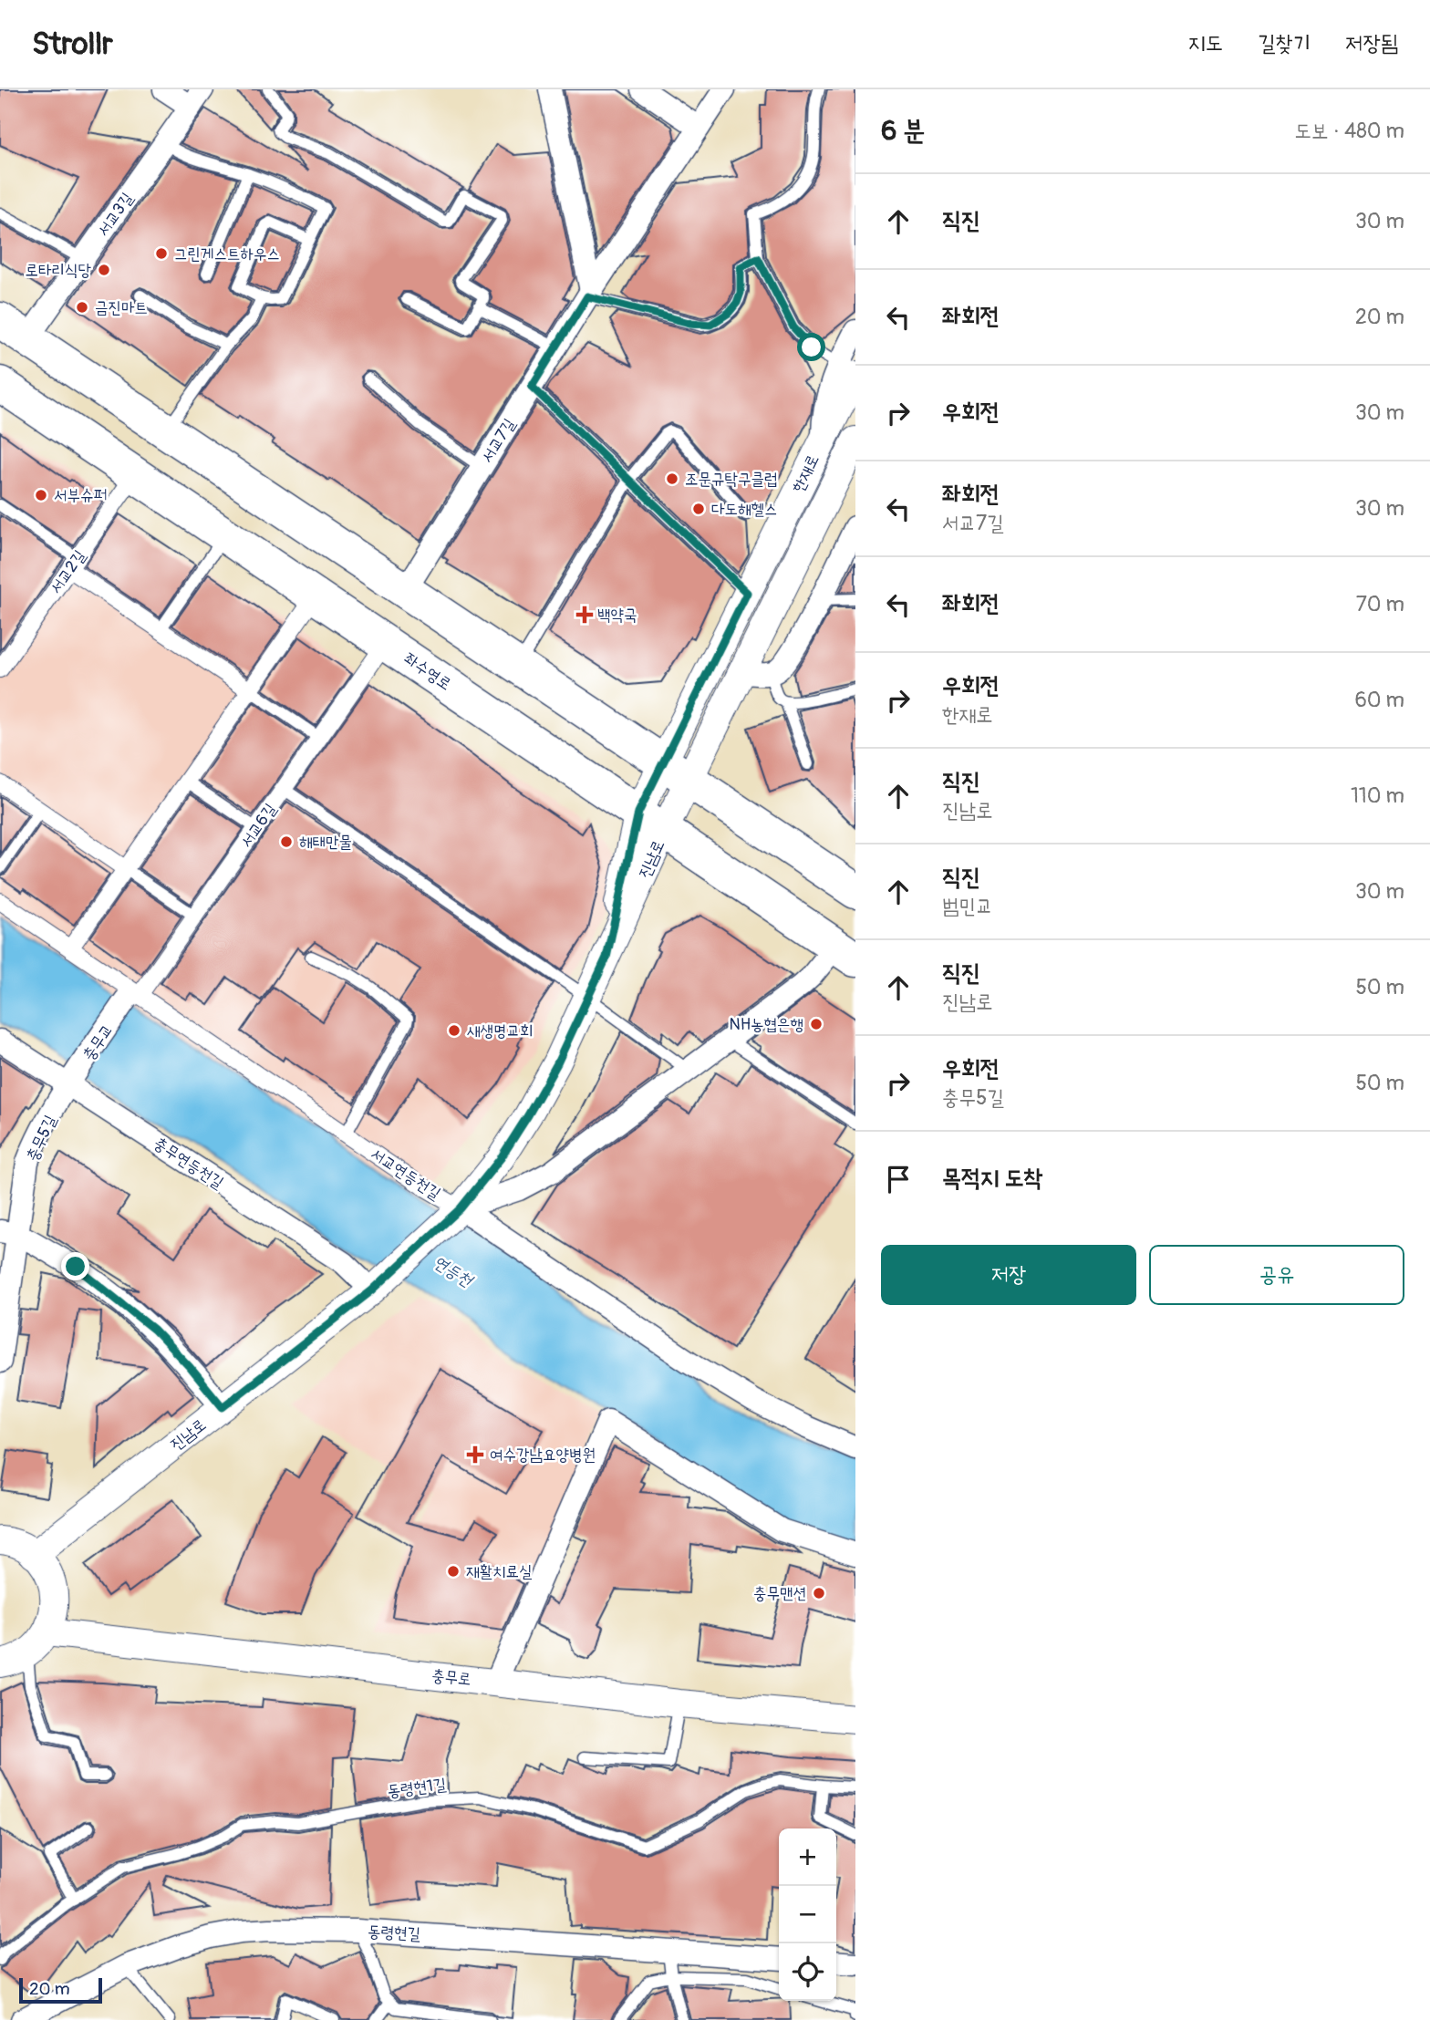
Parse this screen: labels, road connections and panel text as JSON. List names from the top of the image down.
{
  "streets": {
    "main road": ["좌수영로"],
    "street": [
      "서교3길",
      "서교7길",
      "한재로",
      "서교2길",
      "서교6길",
      "진남로",
      "충무교",
      "충무5길",
      "충무연등천길",
      "서교연등천길",
      "충무로",
      "동령현길"
    ],
    "lane": ["동령현1길"]
  },
  "crossings": [
    ["한재로", "좌수영로"],
    ["한재로", "진남로"],
    ["서교2길", "좌수영로"],
    ["좌수영로", "서교6길"],
    ["좌수영로", "진남로"],
    ["서교6길", "충무교"],
    ["서교6길", "서교연등천길"],
    ["진남로", "충무연등천길"],
    ["진남로", "서교연등천길"],
    ["충무교", "충무5길"],
    ["충무교", "충무연등천길"],
    ["충무교", "서교연등천길"],
    ["충무5길", "충무연등천길"]
  ],
  "water": ["연등천"],
  "places": {
    "other": [
      "그린게스트하우스",
      "로타리식당",
      "금진마트",
      "조문규탁구클럽",
      "서부슈퍼",
      "다도해헬스",
      "해태만물",
      "NH농협은행",
      "새생명교회",
      "재활치료실",
      "충무맨션"
    ],
    "health": ["백약국", "여수강남요양병원"]
  },
  "scale_bar": "20 m",
  "page": {
    "header": "Strollr",
    "nav": ["지도", "길찾기", "저장됨"],
    "heading": ["6 분", "도보 · 480 m"],
    "list": [
      ["직진", "30 m"],
      ["좌회전", "20 m"],
      ["우회전", "30 m"],
      ["좌회전", "서교7길", "30 m"],
      ["좌회전", "70 m"],
      ["우회전", "한재로", "60 m"],
      ["직진", "진남로", "110 m"],
      ["직진", "범민교", "30 m"],
      ["직진", "진남로", "50 m"],
      ["우회전", "충무5길", "50 m"],
      "목적지 도착"
    ],
    "buttons": ["저장", "공유"],
    "map_buttons": ["+", "−"],
    "scale": "20 m"
  }
}
